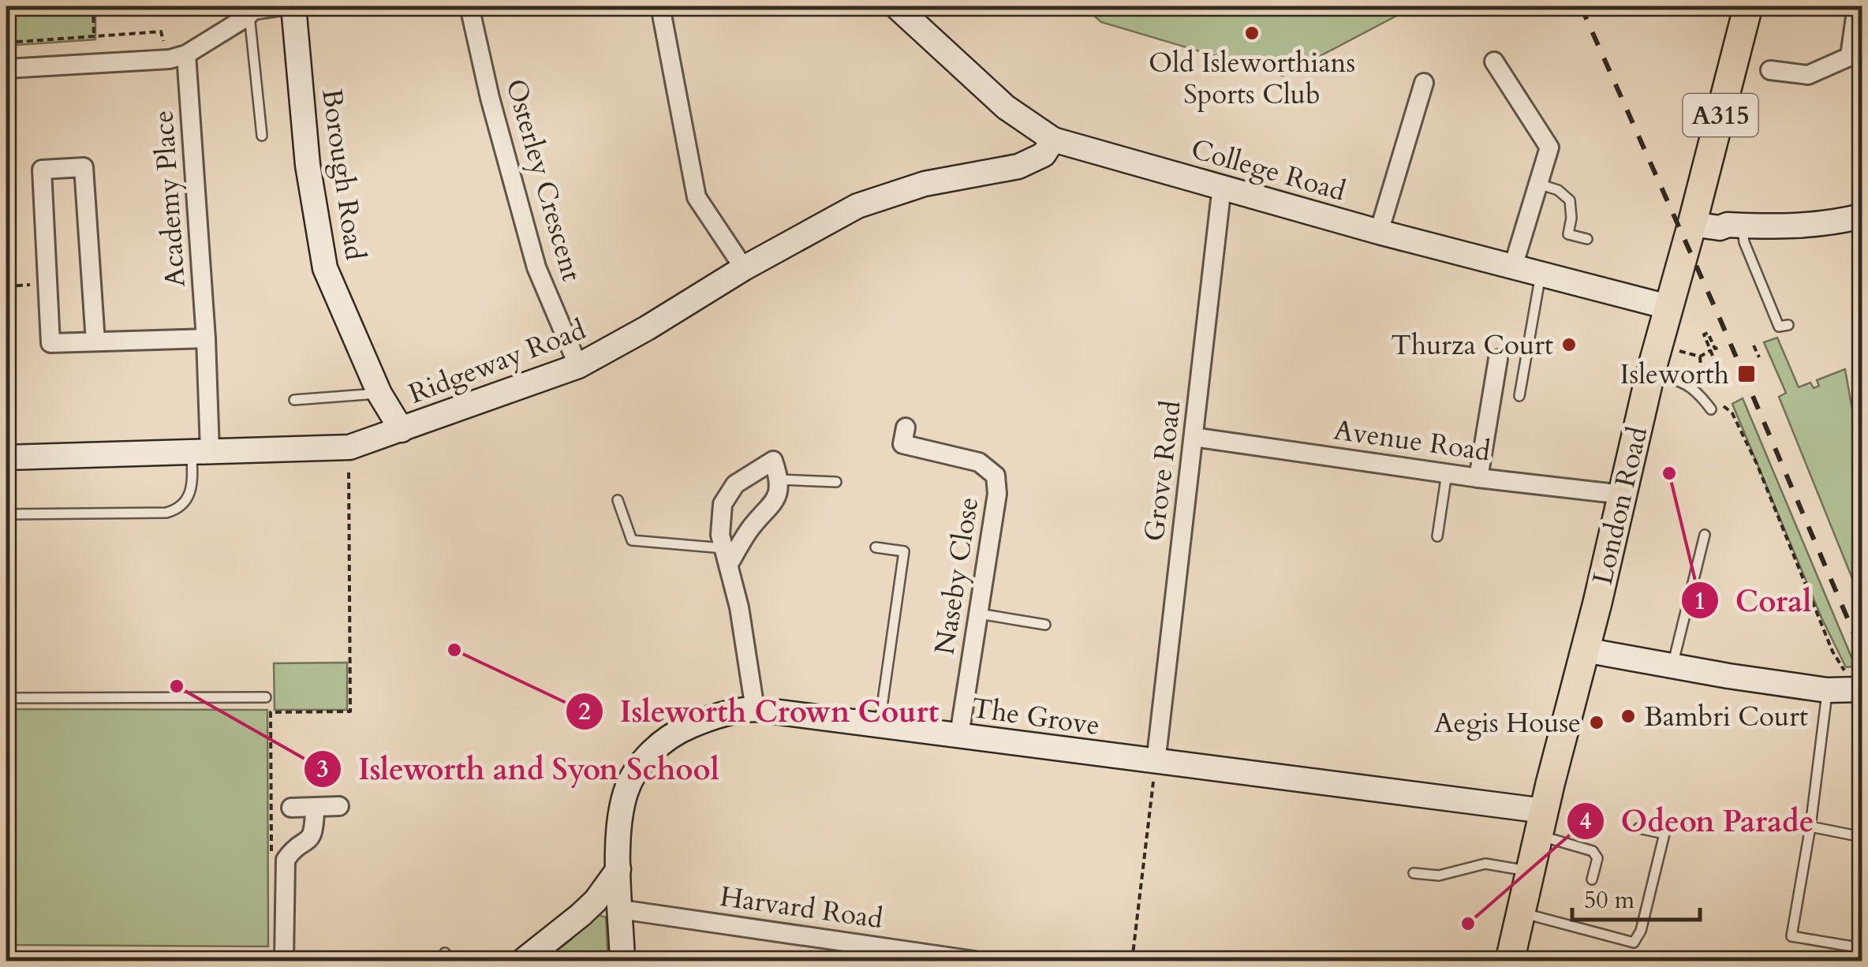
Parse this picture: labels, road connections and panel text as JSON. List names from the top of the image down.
{
  "streets": {
    "main road": ["A315", "London Road"],
    "street": [
      "College Road",
      "Borough Road",
      "Osterley Crescent",
      "Academy Place",
      "Ridgeway Road",
      "Avenue Road",
      "Grove Road",
      "Naseby Close",
      "The Grove",
      "Harvard Road"
    ]
  },
  "crossings": [
    ["College Road", "Ridgeway Road"],
    ["College Road", "Grove Road"],
    ["College Road", "London Road"],
    ["Borough Road", "Ridgeway Road"],
    ["Osterley Crescent", "Ridgeway Road"],
    ["Academy Place", "Ridgeway Road"],
    ["Avenue Road", "Grove Road"],
    ["Avenue Road", "London Road"],
    ["Grove Road", "The Grove"],
    ["London Road", "The Grove"],
    ["Naseby Close", "The Grove"],
    ["The Grove", "Harvard Road"]
  ],
  "places": {
    "other": [
      "Old Isleworthians Sports Club",
      "Thurza Court",
      "Coral",
      "Isleworth Crown Court",
      "Isleworth and Syon School",
      "Bambri Court",
      "Aegis House",
      "Odeon Parade"
    ],
    "transit": ["Isleworth"]
  },
  "scale_bar": "50 m"
}
